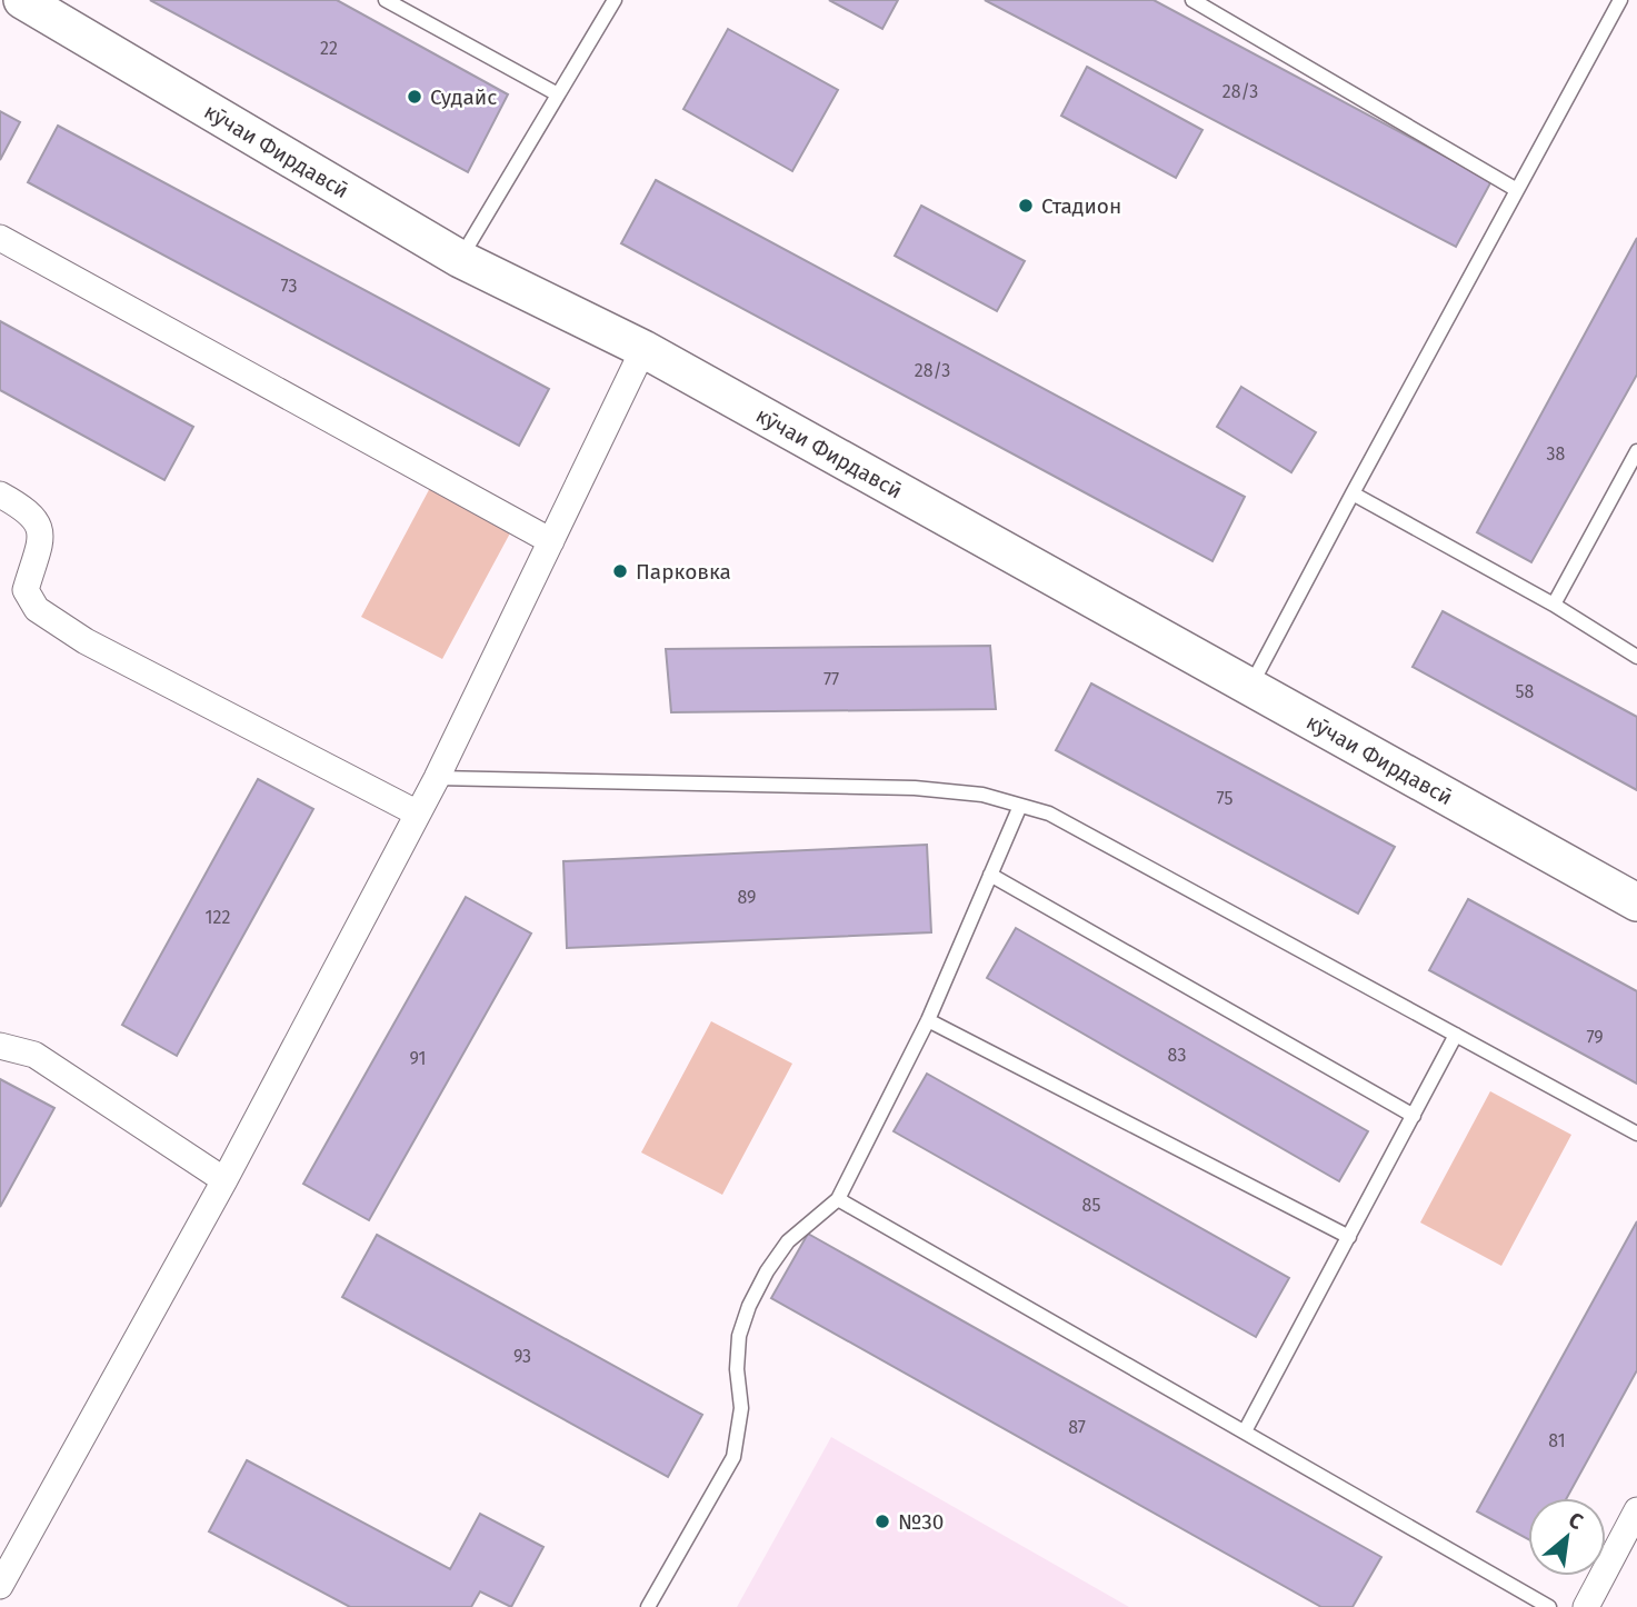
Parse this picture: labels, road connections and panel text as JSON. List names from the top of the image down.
{
  "streets": {
    "street": ["кӯчаи Фирдавсӣ"]
  },
  "places": [
    "Судайс",
    "Стадион",
    "Парковка",
    "№30"
  ],
  "house_numbers": [
    "22",
    "28/3",
    "73",
    "28/3",
    "38",
    "77",
    "58",
    "75",
    "89",
    "122",
    "79",
    "83",
    "91",
    "85",
    "93",
    "87",
    "81"
  ],
  "north": "top right"
}
